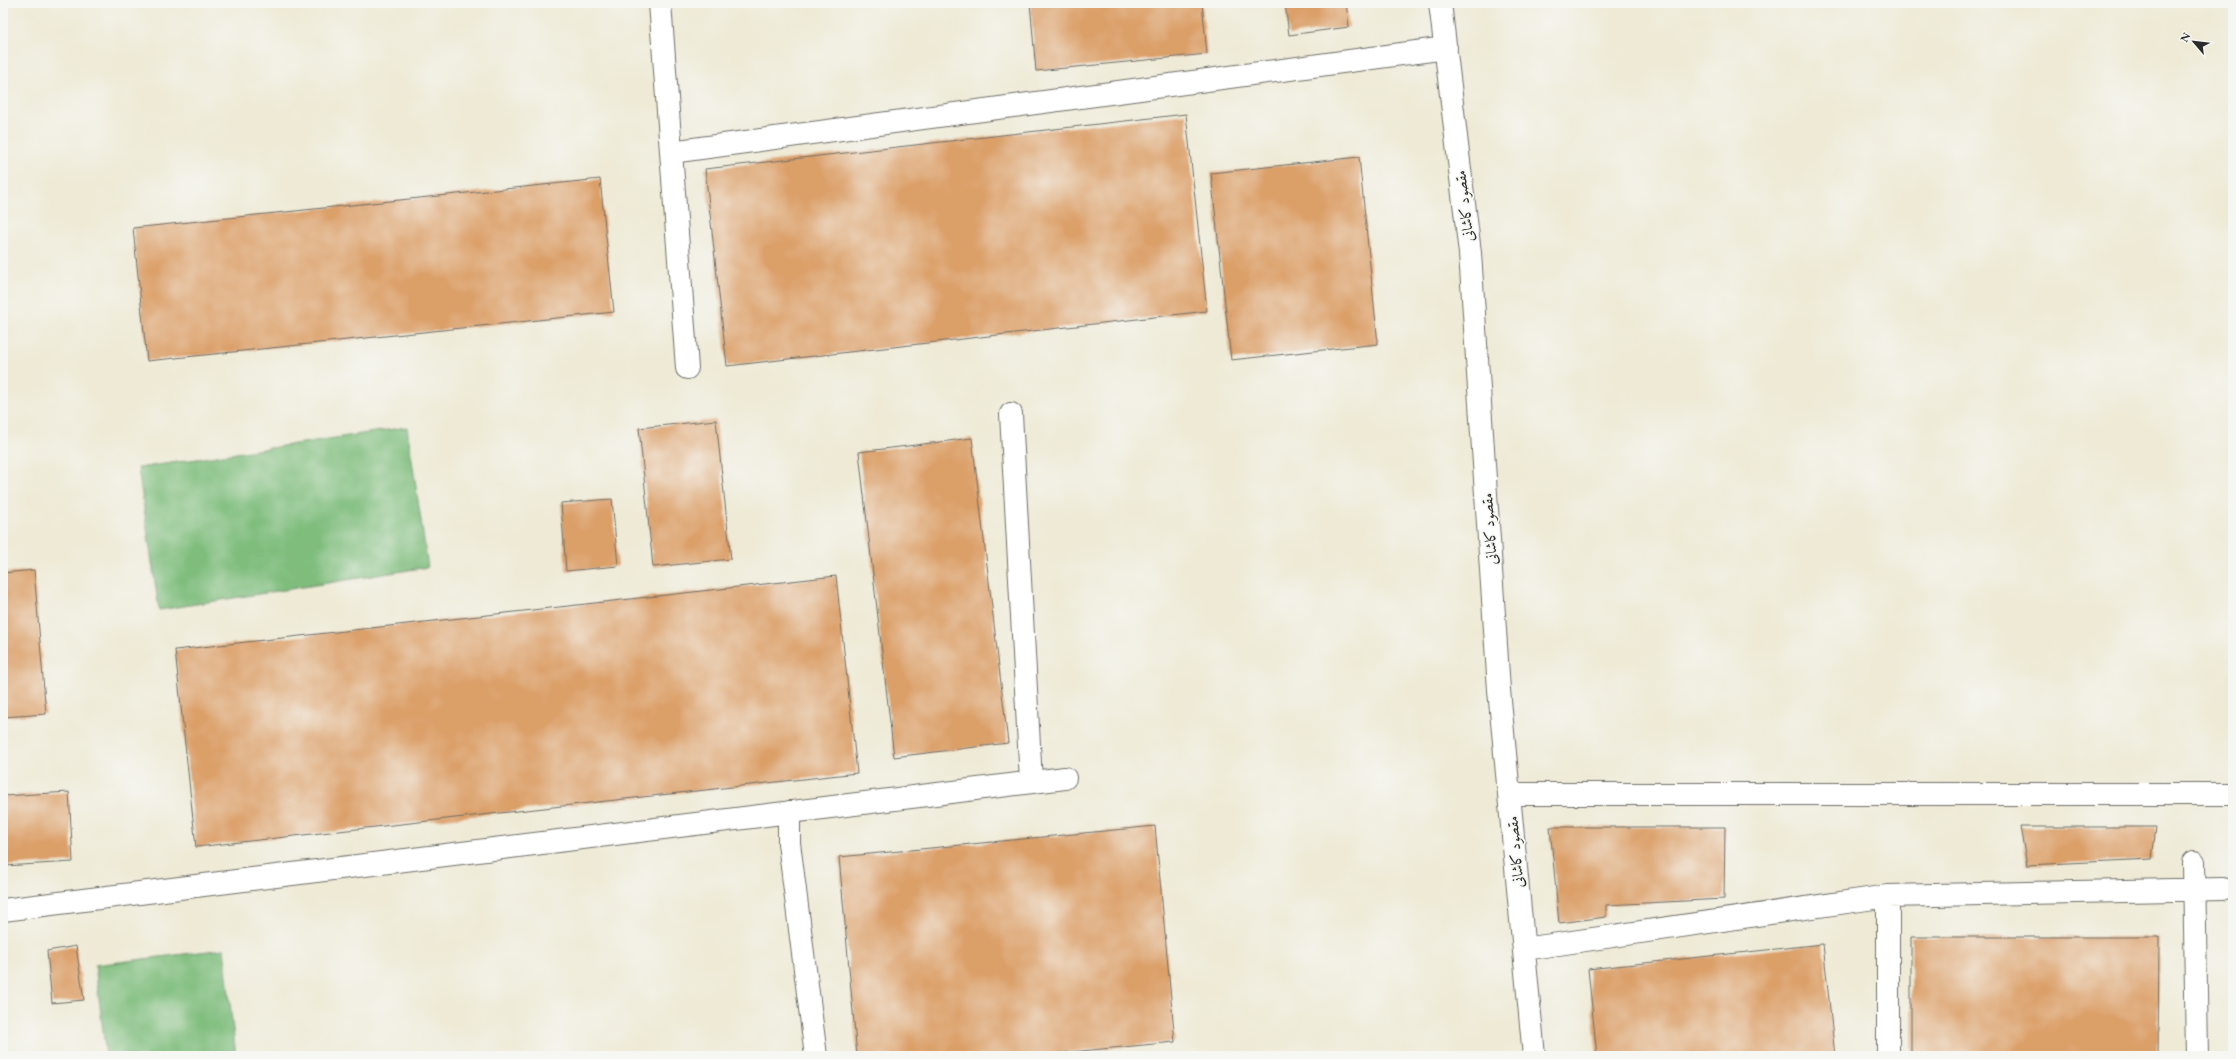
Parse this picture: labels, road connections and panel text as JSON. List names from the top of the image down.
{
  "streets": {
    "lane": ["مقصود کاشانی"]
  },
  "north": "top left"
}
